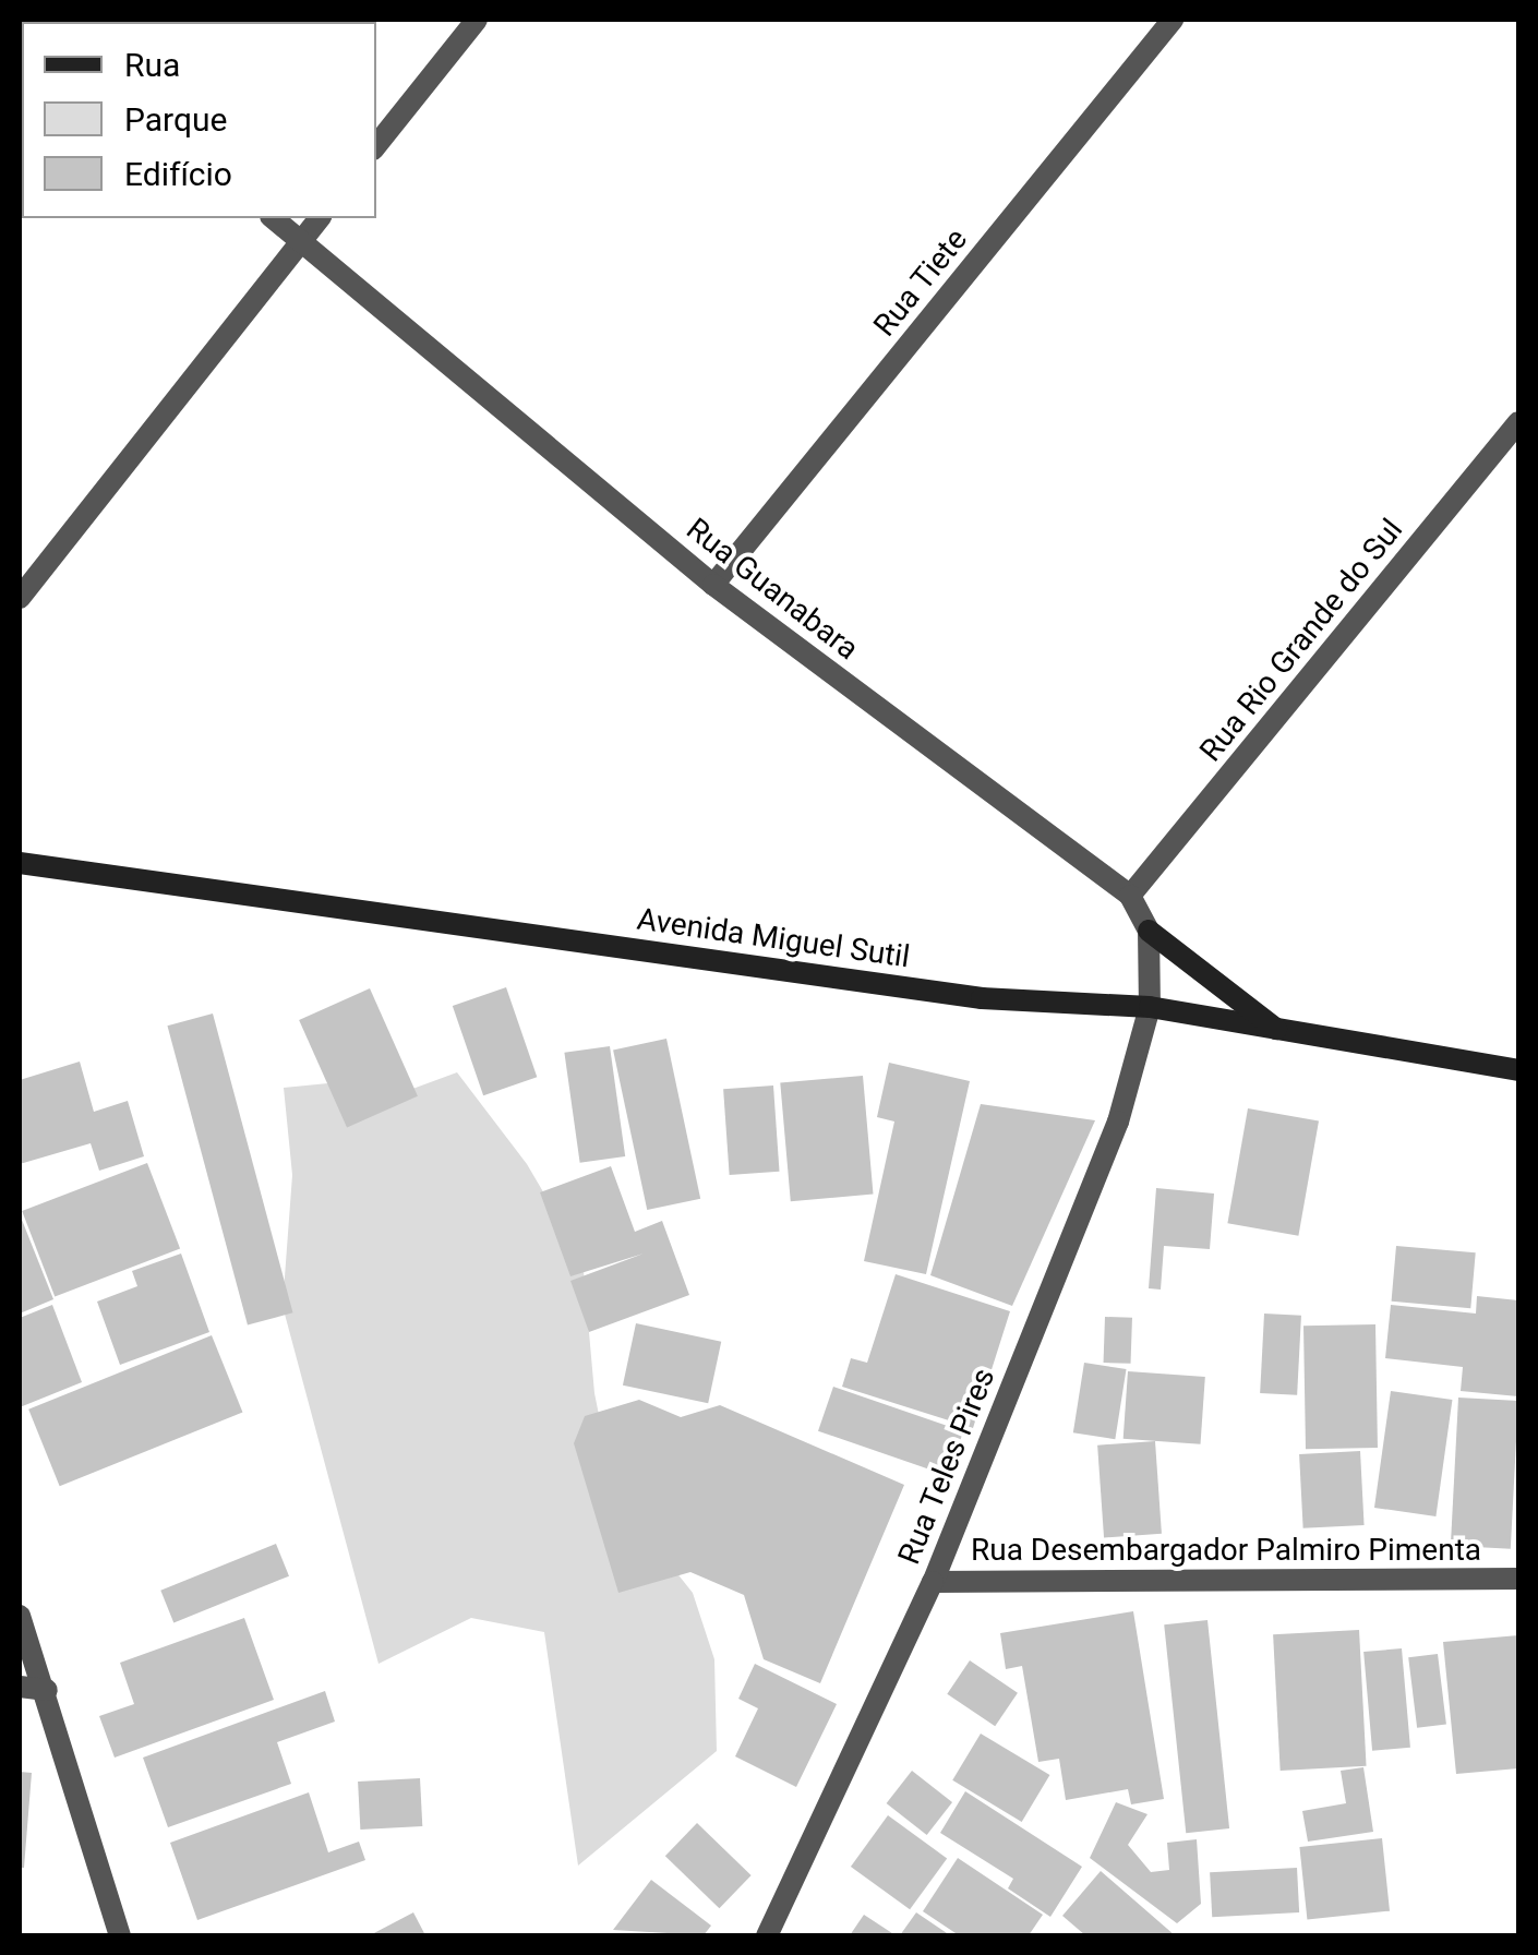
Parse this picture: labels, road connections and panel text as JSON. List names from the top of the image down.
{
  "streets": {
    "main road": ["Avenida Miguel Sutil"],
    "street": [
      "Rua Tiete",
      "Rua Guanabara",
      "Rua Rio Grande do Sul",
      "Rua Teles Pires",
      "Rua Desembargador Palmiro Pimenta"
    ]
  },
  "crossings": [
    ["Rua Tiete", "Rua Guanabara"],
    ["Rua Guanabara", "Rua Rio Grande do Sul"],
    ["Rua Guanabara", "Avenida Miguel Sutil"],
    ["Rua Guanabara", "Rua Teles Pires"],
    ["Avenida Miguel Sutil", "Rua Teles Pires"],
    ["Rua Teles Pires", "Rua Desembargador Palmiro Pimenta"]
  ],
  "legend": ["Rua", "Parque", "Edifício"]
}
